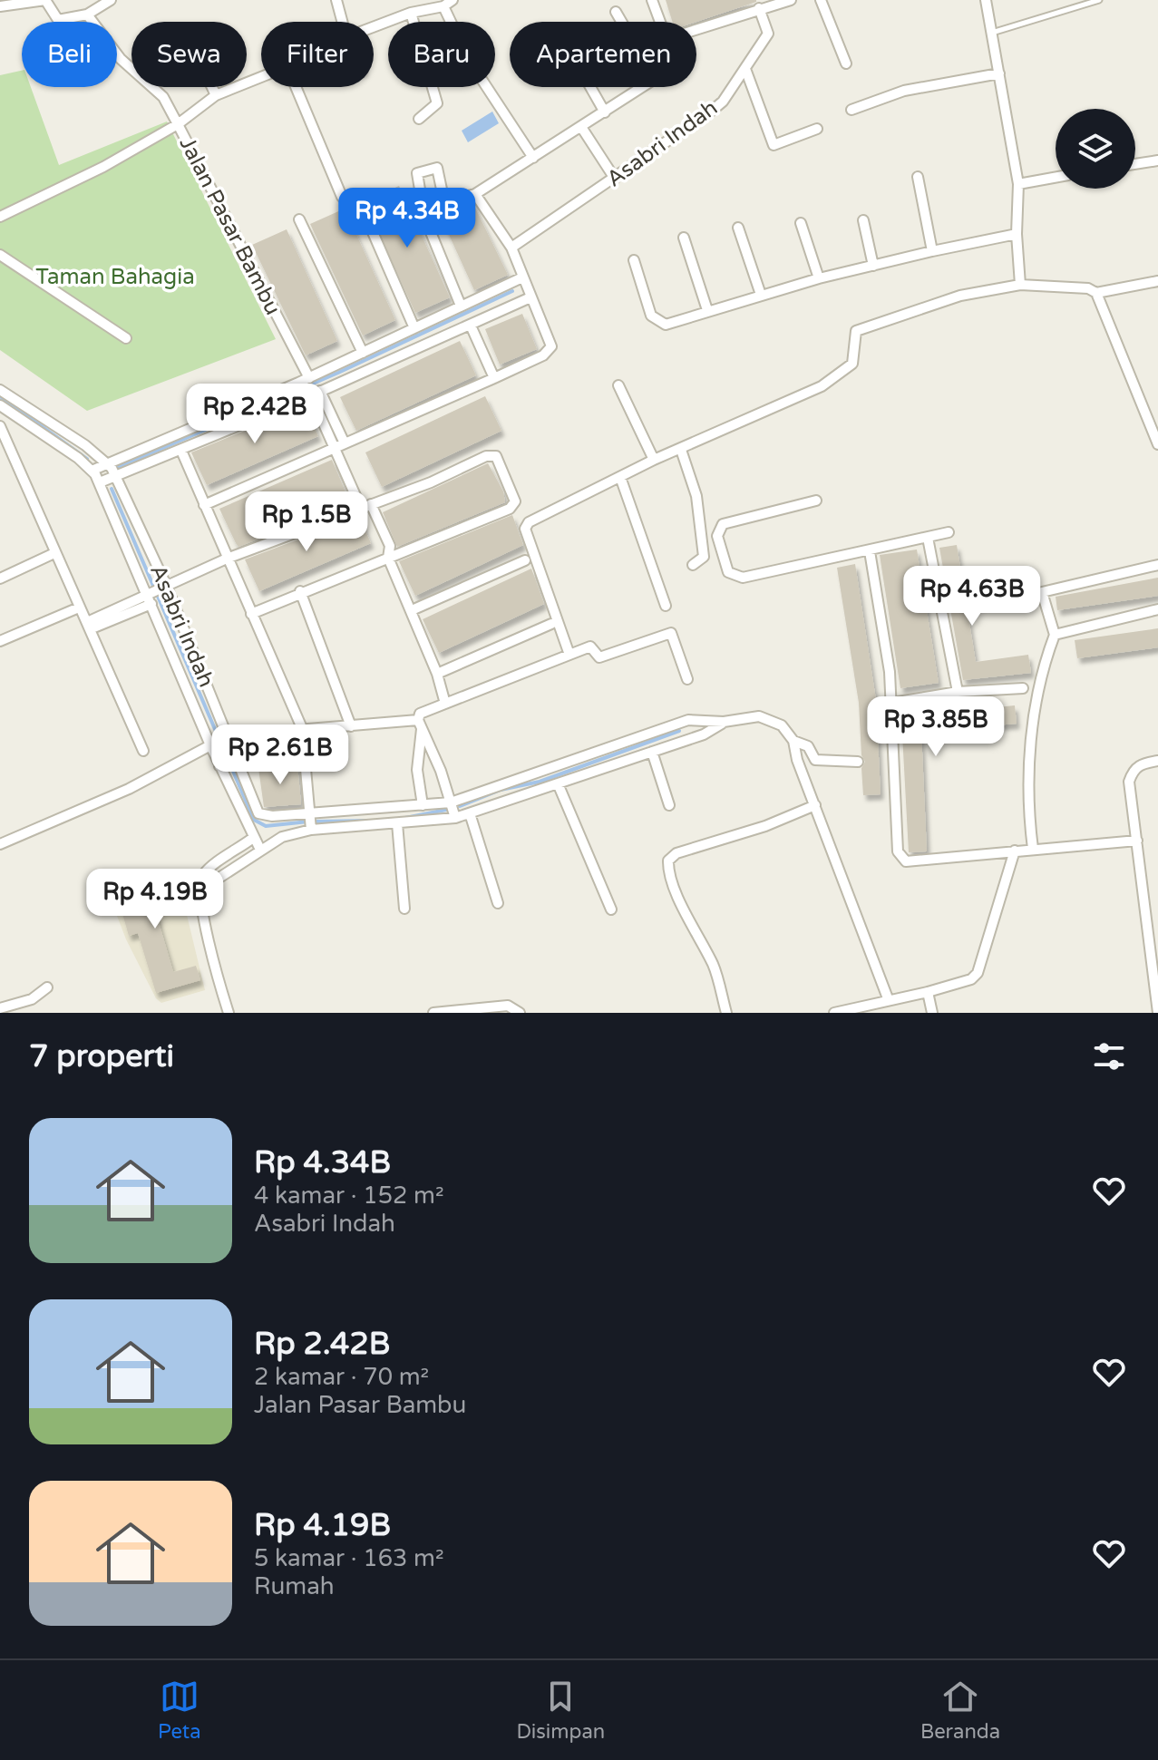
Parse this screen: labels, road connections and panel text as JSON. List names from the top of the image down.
{
  "streets": {
    "street": ["Asabri Indah", "Jalan Pasar Bambu"]
  },
  "parks": ["Taman Bahagia"],
  "page": {
    "chip": [
      "Beli",
      "Sewa",
      "Filter",
      "Baru",
      "Apartemen"
    ],
    "price": [
      "Rp 4.34B",
      "Rp 2.42B",
      "Rp 1.5B",
      "Rp 4.63B",
      "Rp 3.85B",
      "Rp 2.61B",
      "Rp 4.19B"
    ],
    "heading": "7 properti",
    "list": [
      {
        "name": "Rp 4.34B",
        "note": "4 kamar · 152 m² · Asabri Indah"
      },
      {
        "name": "Rp 2.42B",
        "note": "2 kamar · 70 m² · Jalan Pasar Bambu"
      },
      {
        "name": "Rp 4.19B",
        "note": "5 kamar · 163 m² · Rumah"
      }
    ],
    "tabs": ["Peta", "Disimpan", "Beranda"]
  }
}
